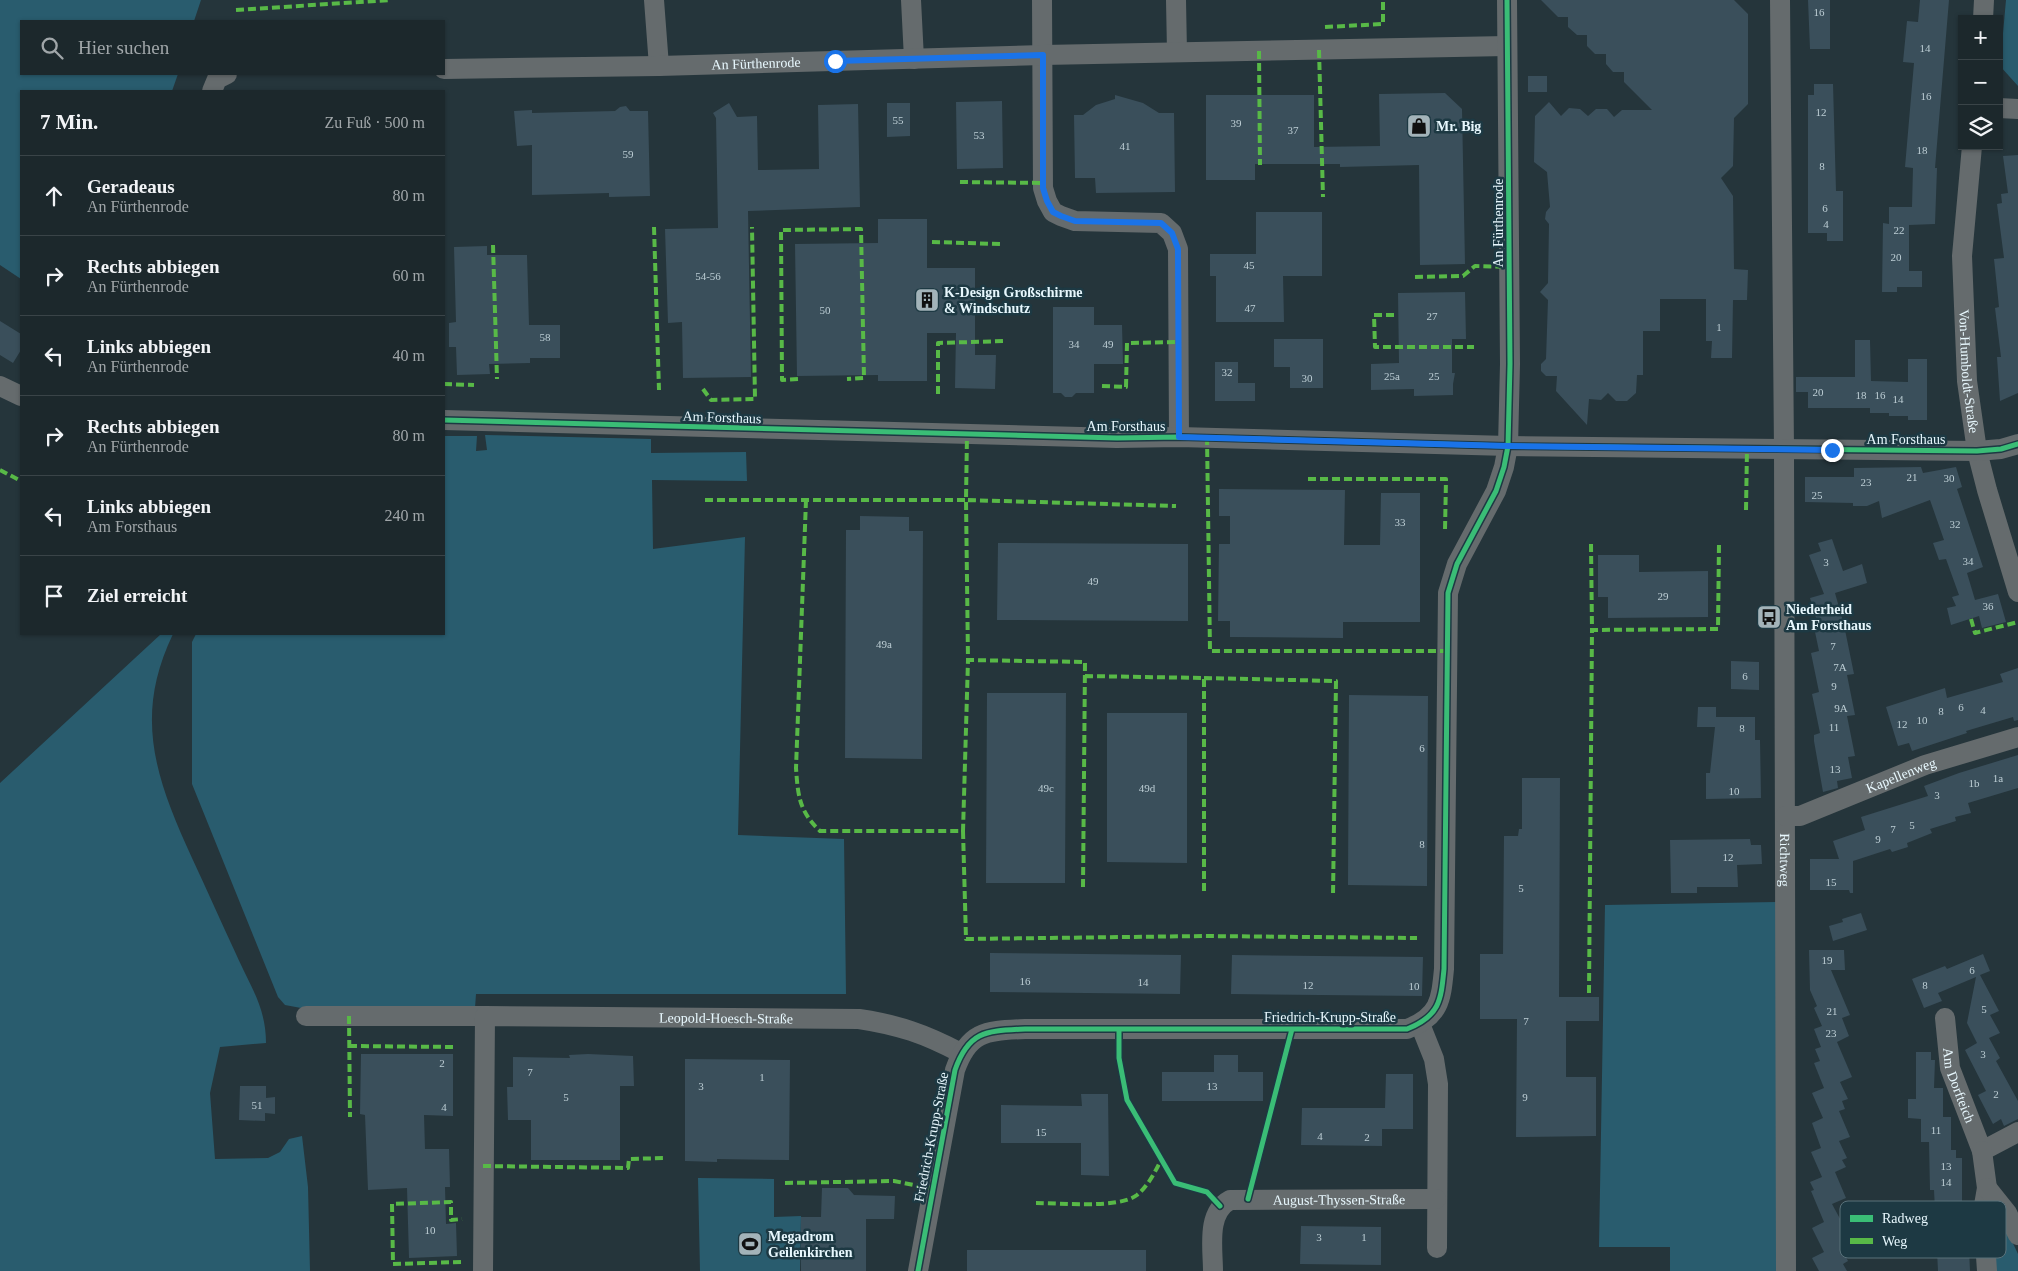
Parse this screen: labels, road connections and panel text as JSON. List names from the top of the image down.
{
  "streets": {
    "street": [
      "An Fürthenrode",
      "Von-Humboldt-Straße",
      "Am Forsthaus",
      "Kapellenweg",
      "Richtweg",
      "Friedrich-Krupp-Straße",
      "Leopold-Hoesch-Straße",
      "Am Dorfteich",
      "August-Thyssen-Straße"
    ]
  },
  "crossings": [
    ["An Fürthenrode", "Am Forsthaus"],
    ["Von-Humboldt-Straße", "Am Forsthaus"],
    ["Am Forsthaus", "Richtweg"],
    ["Kapellenweg", "Richtweg"],
    ["Friedrich-Krupp-Straße", "Leopold-Hoesch-Straße"]
  ],
  "places": {
    "shop": ["Mr. Big"],
    "building": ["K-Design Großschirme & Windschutz"],
    "bus stop": ["Niederheid Am Forsthaus"],
    "sports": ["Megadrom Geilenkirchen"]
  },
  "house_numbers": [
    "16",
    "14",
    "16",
    "12",
    "55",
    "39",
    "37",
    "53",
    "41",
    "18",
    "59",
    "8",
    "6",
    "4",
    "22",
    "20",
    "45",
    "54-56",
    "47",
    "50",
    "27",
    "1",
    "58",
    "34",
    "49",
    "32",
    "25a",
    "25",
    "30",
    "20",
    "18",
    "16",
    "14",
    "21",
    "30",
    "23",
    "25",
    "33",
    "32",
    "34",
    "3",
    "49",
    "29",
    "36",
    "49a",
    "7",
    "7A",
    "6",
    "9",
    "6",
    "9A",
    "4",
    "8",
    "10",
    "12",
    "11",
    "8",
    "6",
    "13",
    "1a",
    "1b",
    "49c",
    "49d",
    "10",
    "3",
    "5",
    "7",
    "9",
    "8",
    "12",
    "15",
    "5",
    "19",
    "6",
    "16",
    "14",
    "12",
    "8",
    "10",
    "5",
    "21",
    "7",
    "23",
    "3",
    "2",
    "7",
    "1",
    "3",
    "13",
    "2",
    "5",
    "9",
    "51",
    "4",
    "11",
    "15",
    "4",
    "2",
    "13",
    "14",
    "10",
    "3",
    "1"
  ],
  "legend": ["Radweg", "Weg"],
  "page": {
    "map_buttons": ["+", "−"],
    "search": "Hier suchen",
    "heading": ["7 Min.", "Zu Fuß · 500 m"],
    "list": [
      ["Geradeaus", "An Fürthenrode", "80 m"],
      ["Rechts abbiegen", "An Fürthenrode", "60 m"],
      ["Links abbiegen", "An Fürthenrode", "40 m"],
      ["Rechts abbiegen", "An Fürthenrode", "80 m"],
      ["Links abbiegen", "Am Forsthaus", "240 m"],
      "Ziel erreicht"
    ]
  }
}
